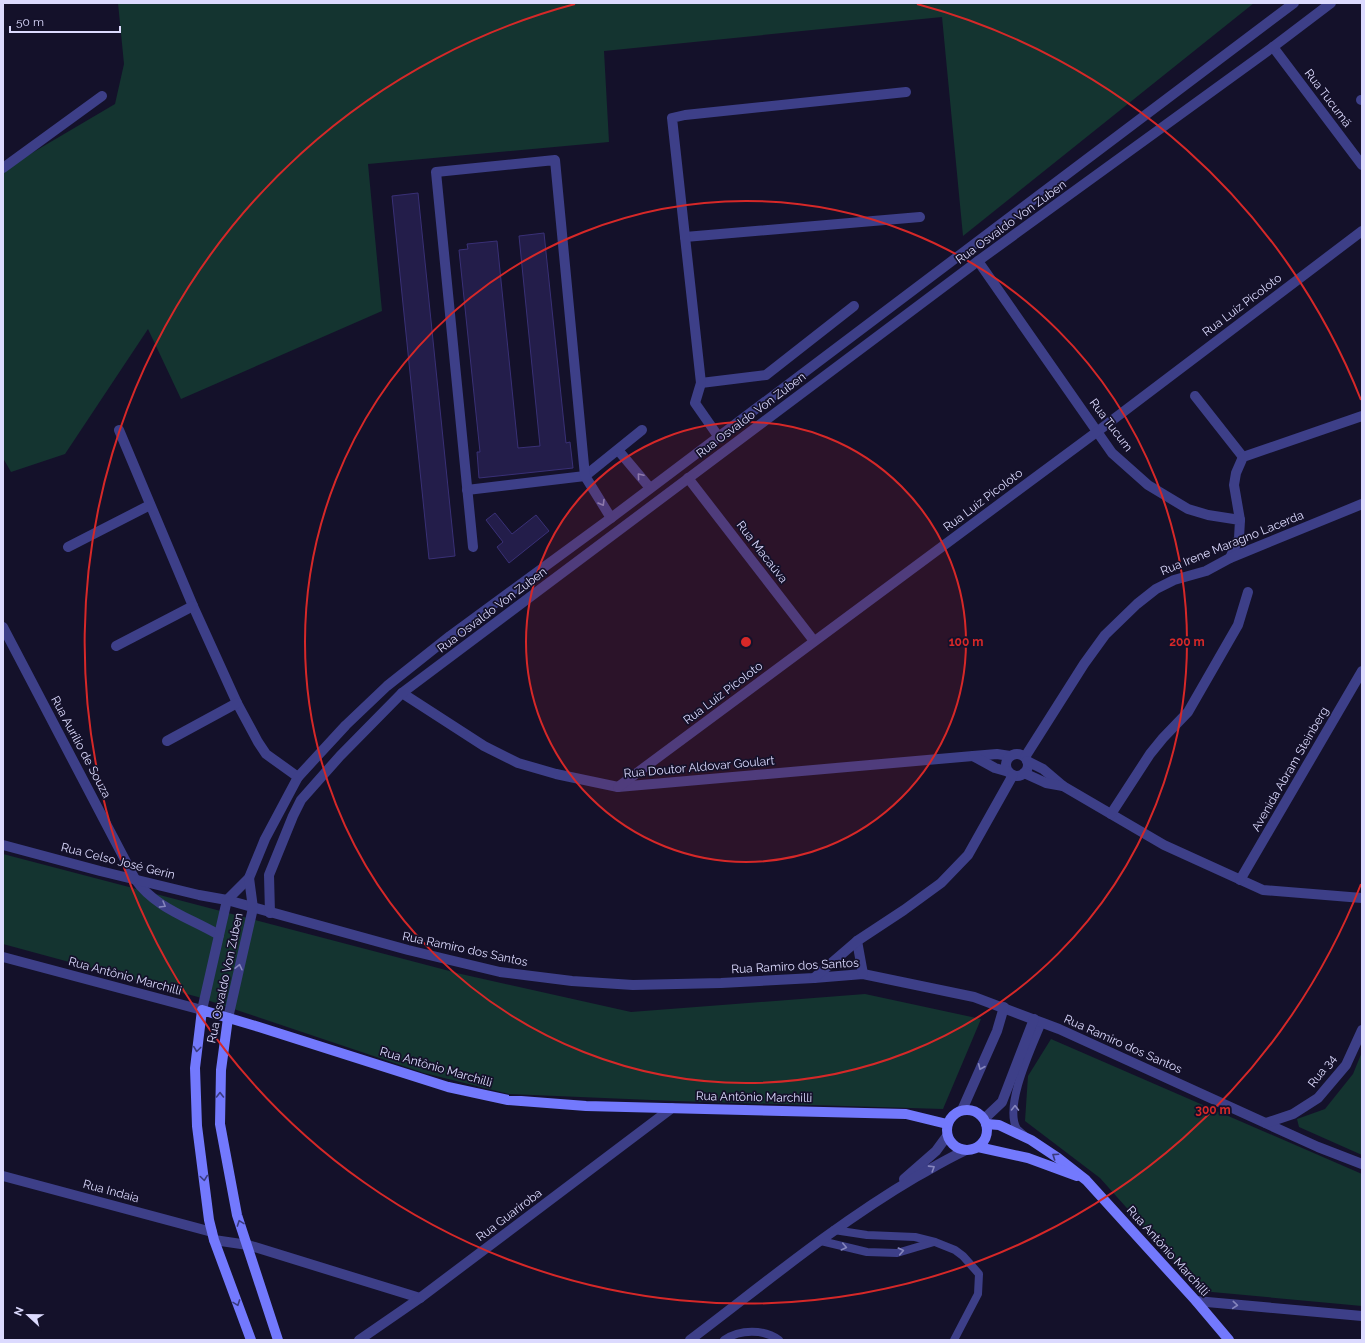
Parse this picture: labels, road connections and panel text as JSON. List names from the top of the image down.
{
  "streets": {
    "street": [
      "Rua Tucumã",
      "Rua Osvaldo Von Zuben",
      "Rua Luíz Picoloto",
      "Rua Tucum",
      "Rua Irene Maragno Lacerda",
      "Rua Macaúva",
      "Rua Aurílio de Souza",
      "Rua Doutor Aldovar Goulart",
      "Avenida Abram Steinberg",
      "Rua Celso José Gerin",
      "Rua Ramiro dos Santos",
      "Rua Antônio Marchilli",
      "Rua 34",
      "Rua Indaia",
      "Rua Guariroba"
    ]
  },
  "crossings": [
    ["Rua Tucumã", "Rua Osvaldo Von Zuben"],
    ["Rua Osvaldo Von Zuben", "Rua Tucum"],
    ["Rua Osvaldo Von Zuben", "Rua Macaúva"],
    ["Rua Osvaldo Von Zuben", "Rua Aurílio de Souza"],
    ["Rua Osvaldo Von Zuben", "Rua Doutor Aldovar Goulart"],
    ["Rua Osvaldo Von Zuben", "Rua Celso José Gerin"],
    ["Rua Osvaldo Von Zuben", "Rua Ramiro dos Santos"],
    ["Rua Osvaldo Von Zuben", "Rua Antônio Marchilli"],
    ["Rua Osvaldo Von Zuben", "Rua Indaia"],
    ["Rua Luíz Picoloto", "Rua Tucum"],
    ["Rua Luíz Picoloto", "Rua Macaúva"],
    ["Rua Luíz Picoloto", "Rua Doutor Aldovar Goulart"],
    ["Rua Irene Maragno Lacerda", "Rua Doutor Aldovar Goulart"],
    ["Rua Aurílio de Souza", "Rua Celso José Gerin"],
    ["Rua Celso José Gerin", "Rua Ramiro dos Santos"],
    ["Rua Ramiro dos Santos", "Rua 34"],
    ["Rua Antônio Marchilli", "Rua Guariroba"],
    ["Rua Indaia", "Rua Guariroba"]
  ],
  "scale_bar": "50 m",
  "north": "left",
  "rings": ["100 m", "200 m", "300 m"]
}
